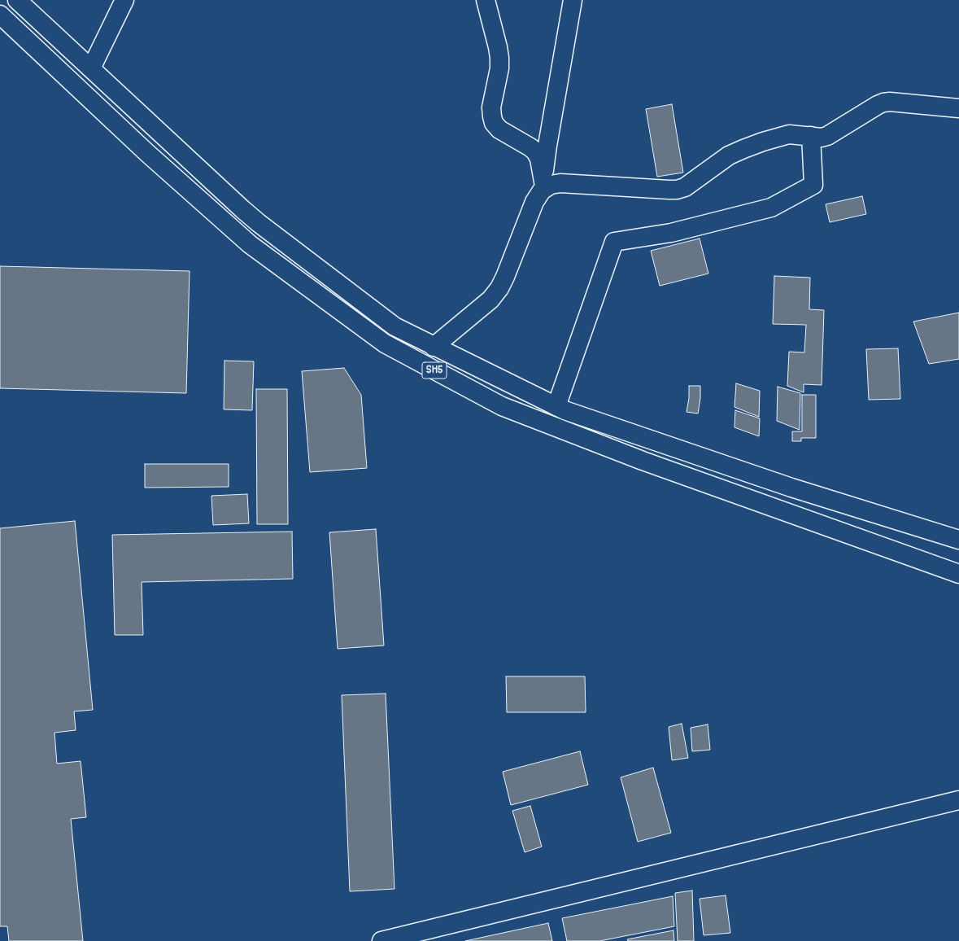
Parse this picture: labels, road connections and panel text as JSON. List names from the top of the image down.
{
  "streets": {
    "main road": ["SH5"]
  }
}
